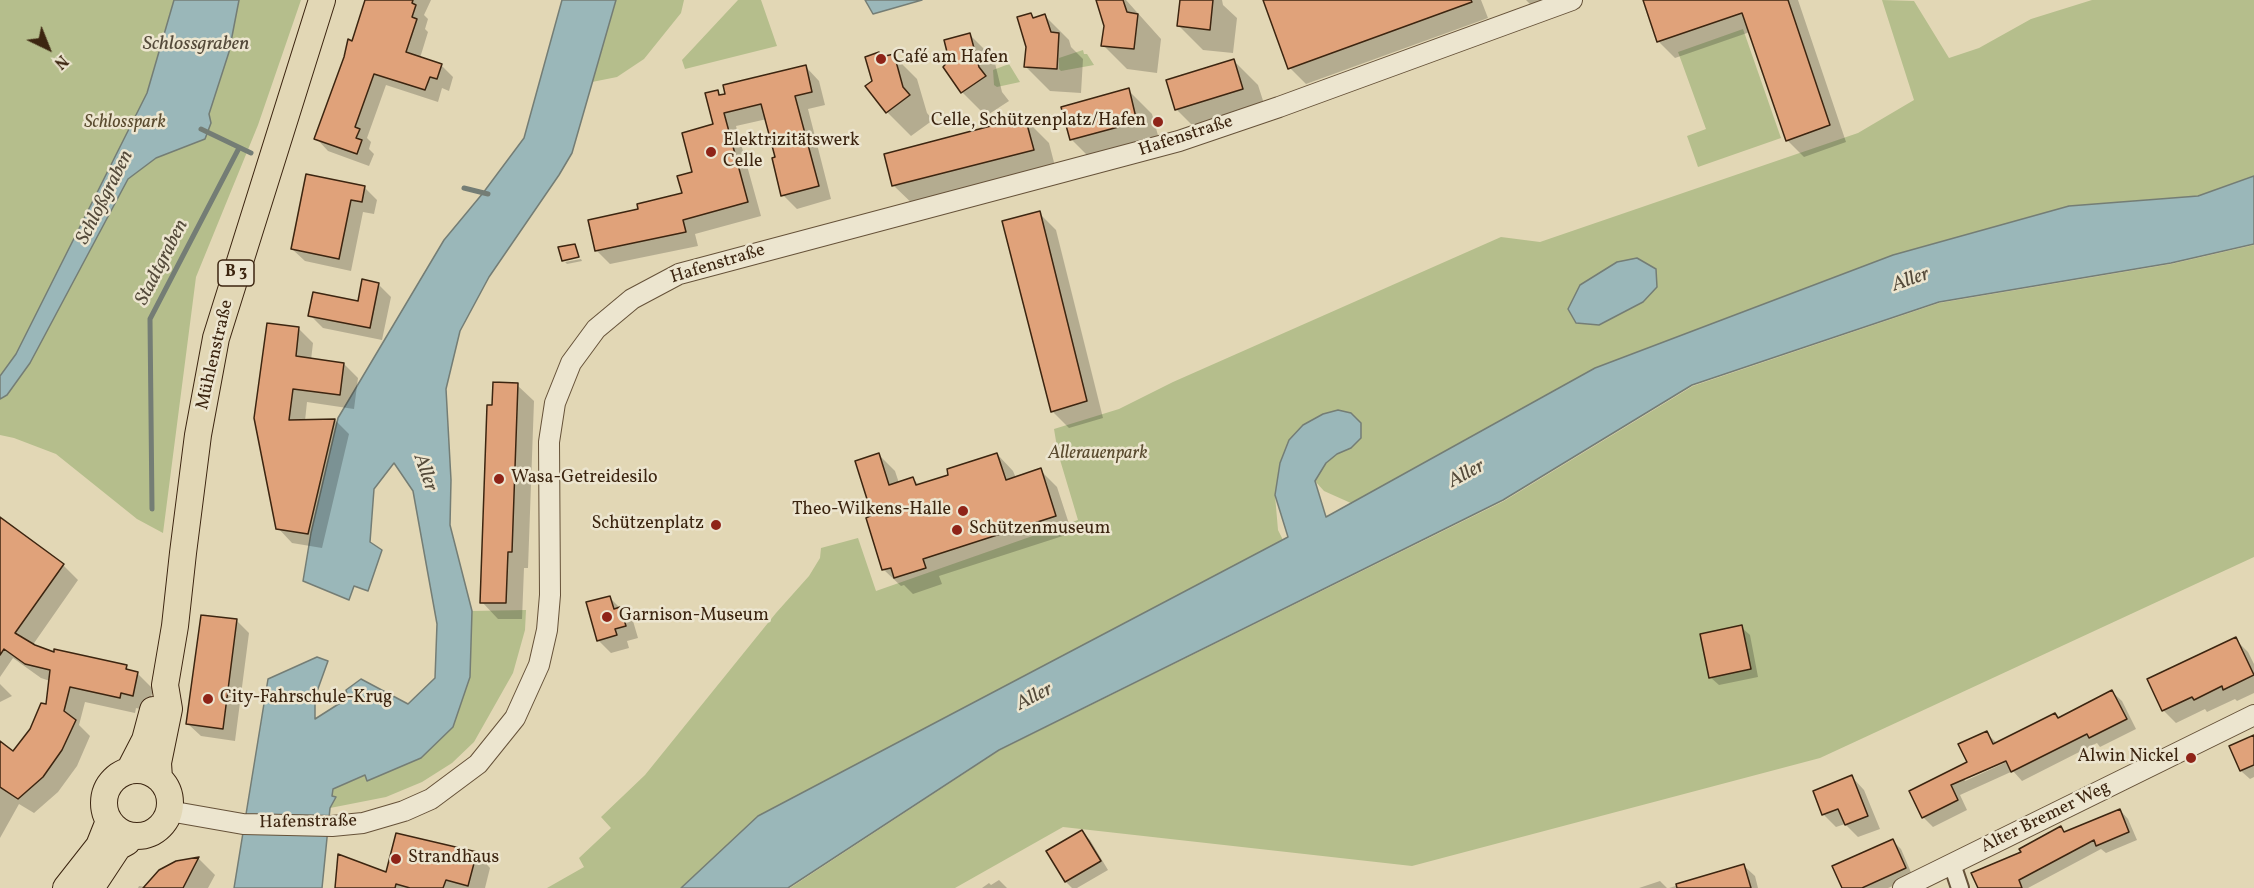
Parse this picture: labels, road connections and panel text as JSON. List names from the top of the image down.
{
  "streets": {
    "main road": ["B 3", "Mühlenstraße"],
    "street": ["Hafenstraße", "Alter Bremer Weg"]
  },
  "crossings": [
    ["Hafenstraße", "Mühlenstraße"]
  ],
  "water": [
    "Schlossgraben",
    "Schloßgraben",
    "Stadtgraben",
    "Aller"
  ],
  "parks": ["Schlosspark", "Allerauenpark"],
  "places": [
    "Café am Hafen",
    "Celle, Schützenplatz/Hafen",
    "Elektrizitätswerk Celle",
    "Wasa-Getreidesilo",
    "Theo-Wilkens-Halle",
    "Schützenplatz",
    "Schützenmuseum",
    "Garnison-Museum",
    "City-Fahrschule-Krug",
    "Alwin Nickel",
    "Strandhaus"
  ],
  "north": "bottom right"
}
